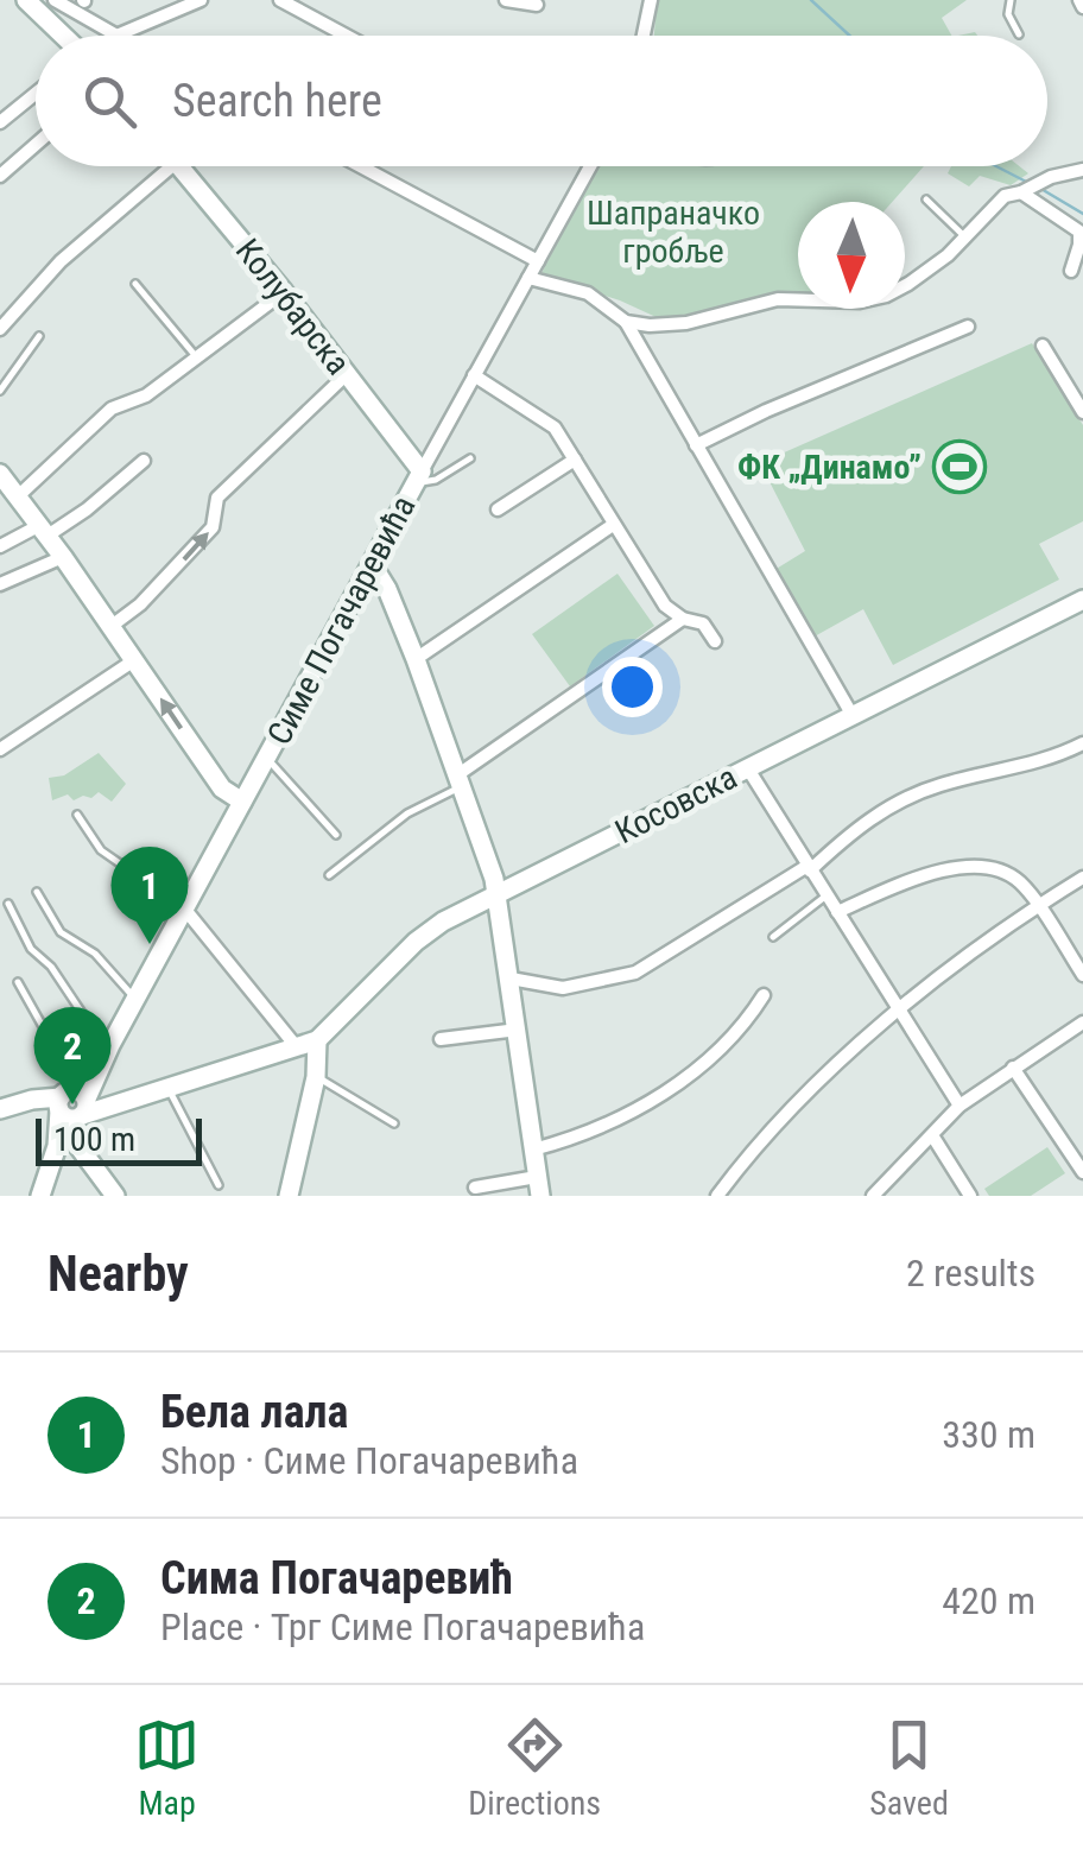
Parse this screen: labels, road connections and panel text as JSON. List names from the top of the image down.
{
  "streets": {
    "street": ["Колубарска", "Симе Погачаревића", "Косовска"]
  },
  "crossings": [
    ["Колубарска", "Симе Погачаревића"],
    ["Симе Погачаревића", "Косовска"]
  ],
  "parks": ["Шапраначко гробље"],
  "places": {
    "sports": ["ФК „Динамо”"]
  },
  "scale_bar": "100 m",
  "north": "bottom",
  "page": {
    "search": "Search here",
    "pins": ["1", "2"],
    "scale": "100 m",
    "heading": ["Nearby", "2 results"],
    "list": [
      {
        "mark": "1",
        "name": "Бела лала",
        "note": "Shop · Симе Погачаревића",
        "value": "330 m"
      },
      {
        "mark": "2",
        "name": "Сима Погачаревић",
        "note": "Place · Трг Симе Погачаревића",
        "value": "420 m"
      }
    ],
    "nav": ["Map", "Directions", "Saved"]
  }
}
